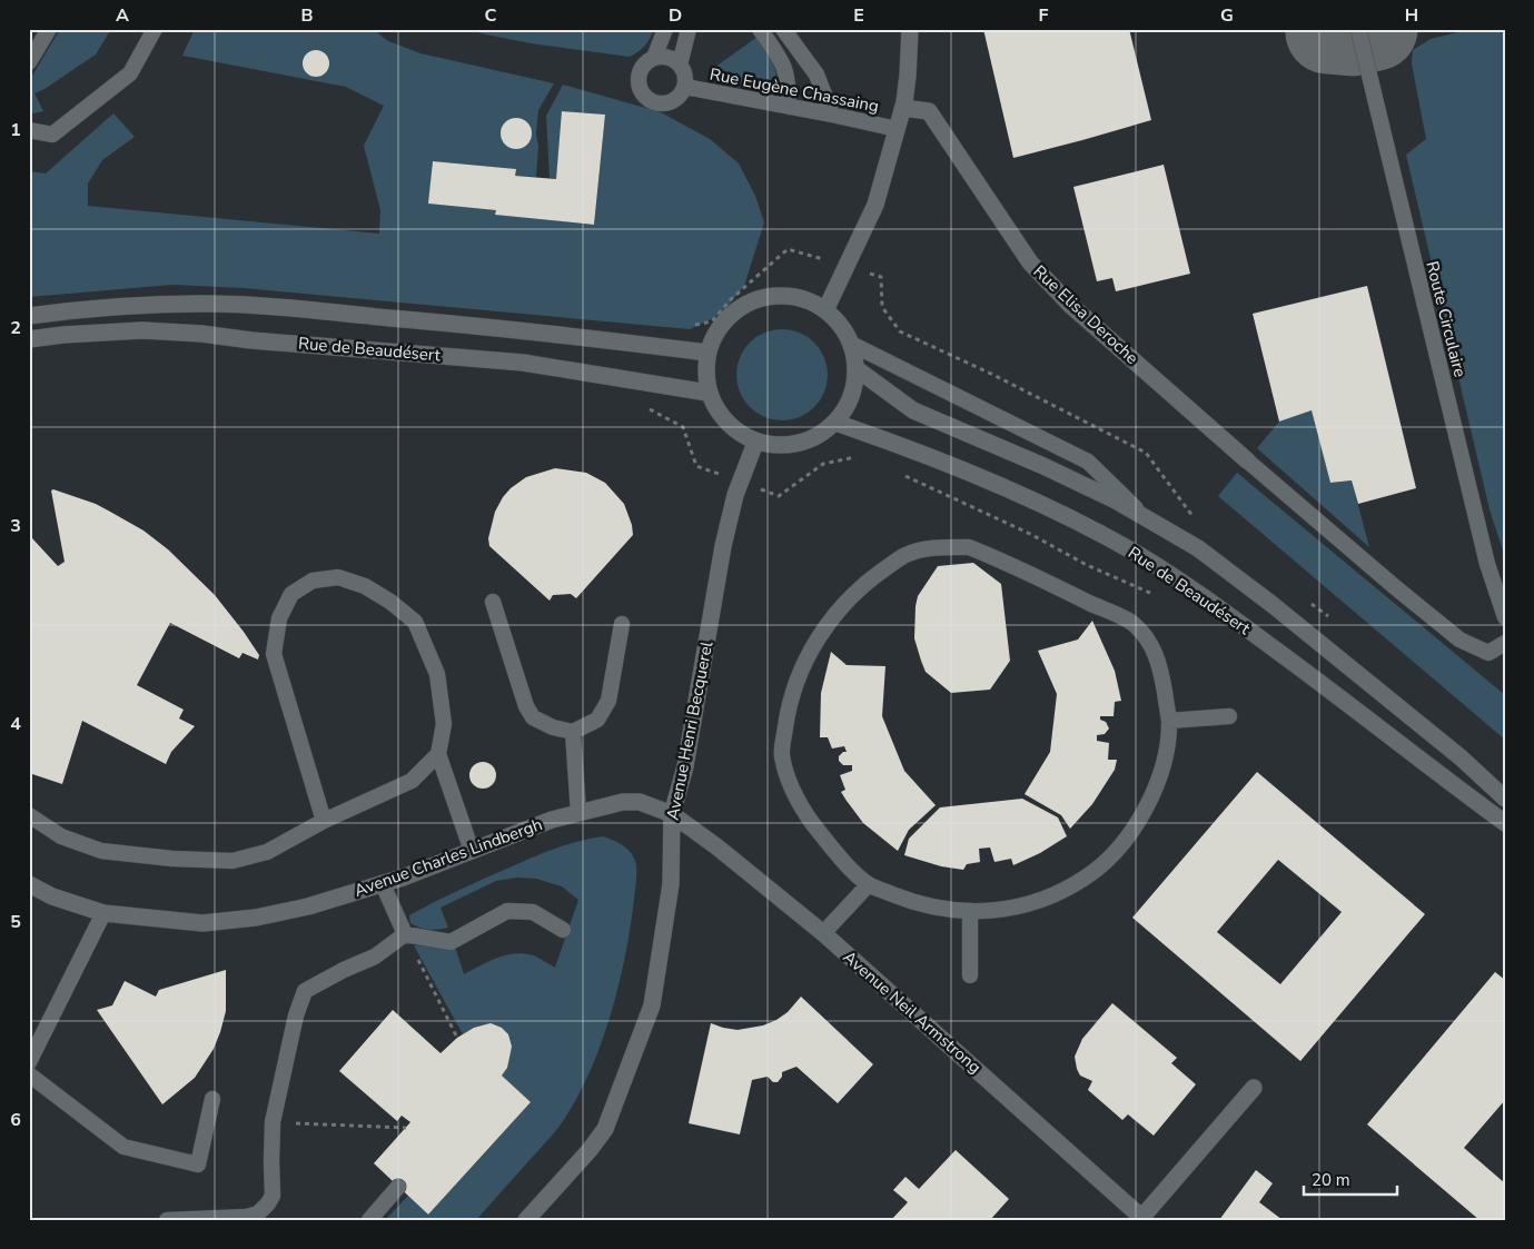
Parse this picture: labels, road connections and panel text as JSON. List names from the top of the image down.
{
  "streets": {
    "main road": [
      "Rue Elisa Deroche",
      "Rue de Beaudésert",
      "Avenue Henri Becquerel",
      "Avenue Charles Lindbergh",
      "Avenue Neil Armstrong"
    ],
    "lane": ["Rue Eugène Chassaing", "Route Circulaire"]
  },
  "crossings": [
    ["Rue de Beaudésert", "Avenue Henri Becquerel"],
    ["Avenue Henri Becquerel", "Avenue Charles Lindbergh"],
    ["Avenue Henri Becquerel", "Avenue Neil Armstrong"],
    ["Avenue Charles Lindbergh", "Avenue Neil Armstrong"]
  ],
  "scale_bar": "20 m",
  "grid": {
    "columns": [
      "A",
      "B",
      "C",
      "D",
      "E",
      "F",
      "G",
      "H"
    ],
    "rows": [
      "1",
      "2",
      "3",
      "4",
      "5",
      "6"
    ]
  }
}
